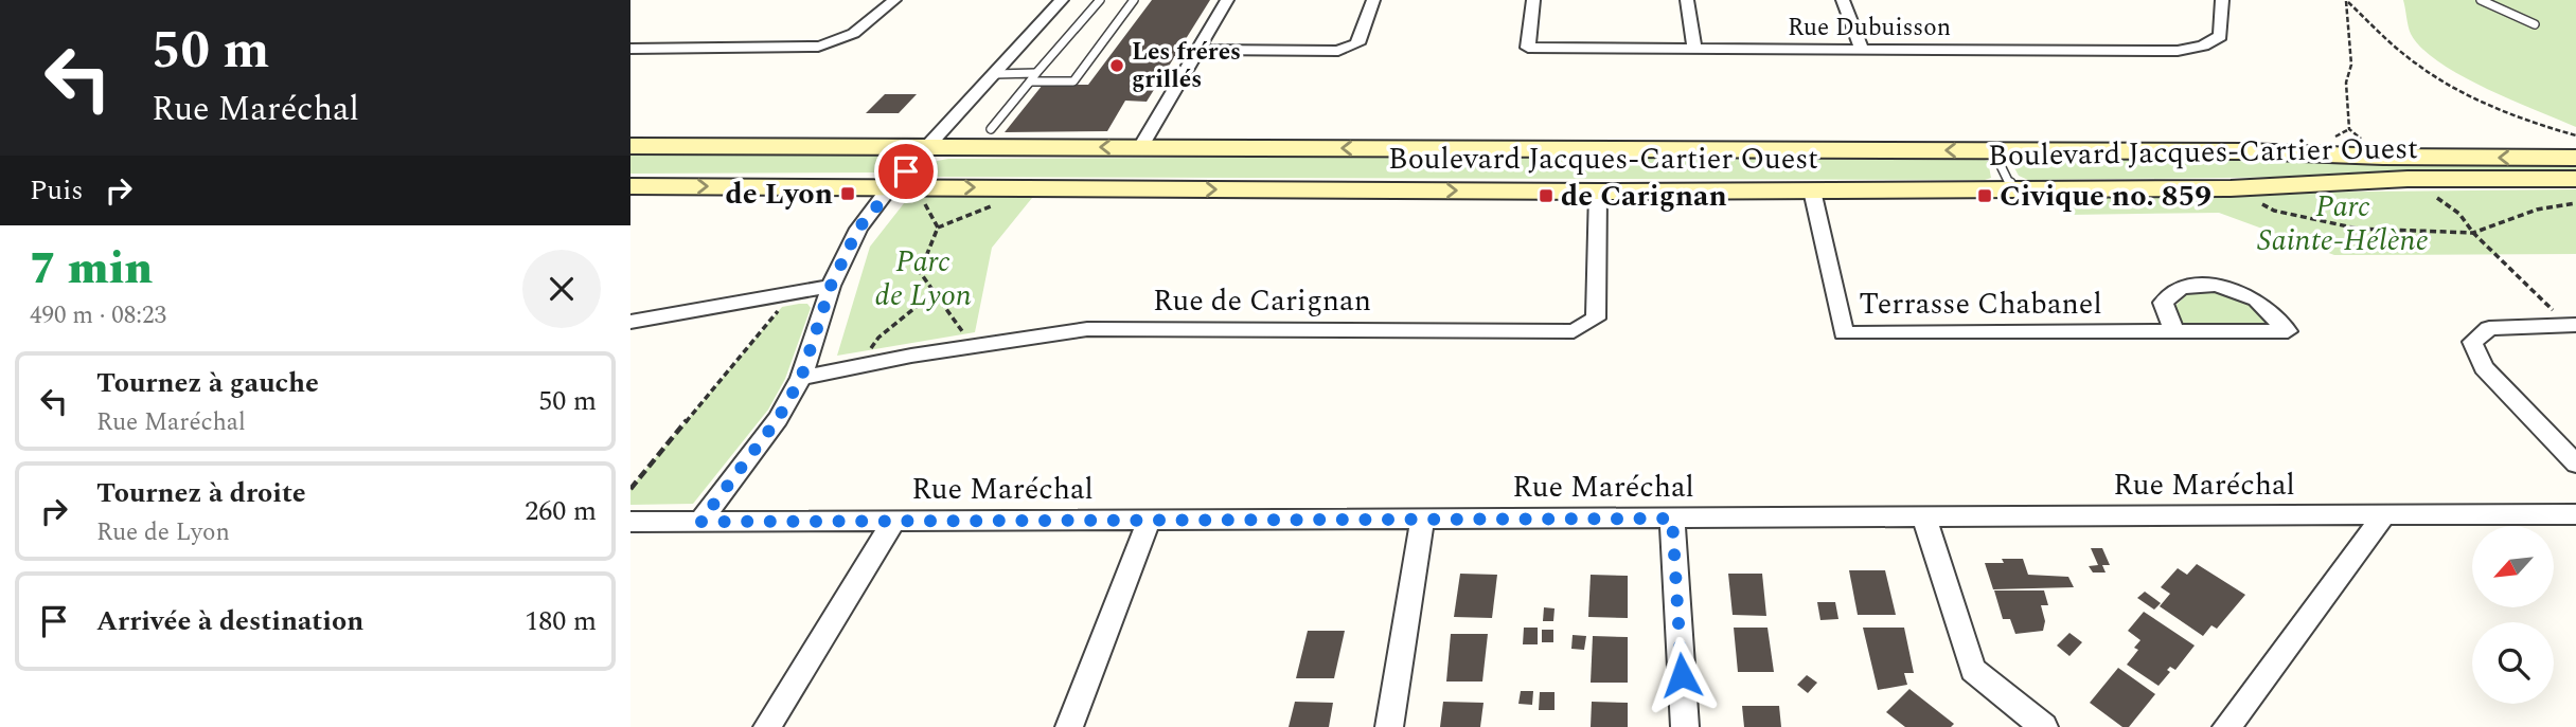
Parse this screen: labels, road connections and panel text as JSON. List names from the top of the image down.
{
  "streets": {
    "main road": ["Boulevard Jacques-Cartier Ouest"],
    "street": [
      "Rue Dubuisson",
      "Rue de Carignan",
      "Terrasse Chabanel",
      "Rue Maréchal"
    ]
  },
  "crossings": [
    ["Boulevard Jacques-Cartier Ouest", "Rue de Carignan"],
    ["Boulevard Jacques-Cartier Ouest", "Terrasse Chabanel"]
  ],
  "parks": ["Parc Sainte-Hélène", "Parc de Lyon"],
  "places": {
    "other": ["Les fréres grillés"],
    "transit": ["de Lyon", "de Carignan", "Civique no. 859"]
  },
  "north": "bottom left",
  "page": {
    "turn": ["50 m", "Rue Maréchal"],
    "then": "Puis",
    "heading": ["7 min", "490 m · 08:23"],
    "list": [
      {
        "name": "Tournez à gauche",
        "note": "Rue Maréchal",
        "value": "50 m"
      },
      {
        "name": "Tournez à droite",
        "note": "Rue de Lyon",
        "value": "260 m"
      },
      {
        "name": "Arrivée à destination",
        "value": "180 m"
      }
    ]
  }
}
